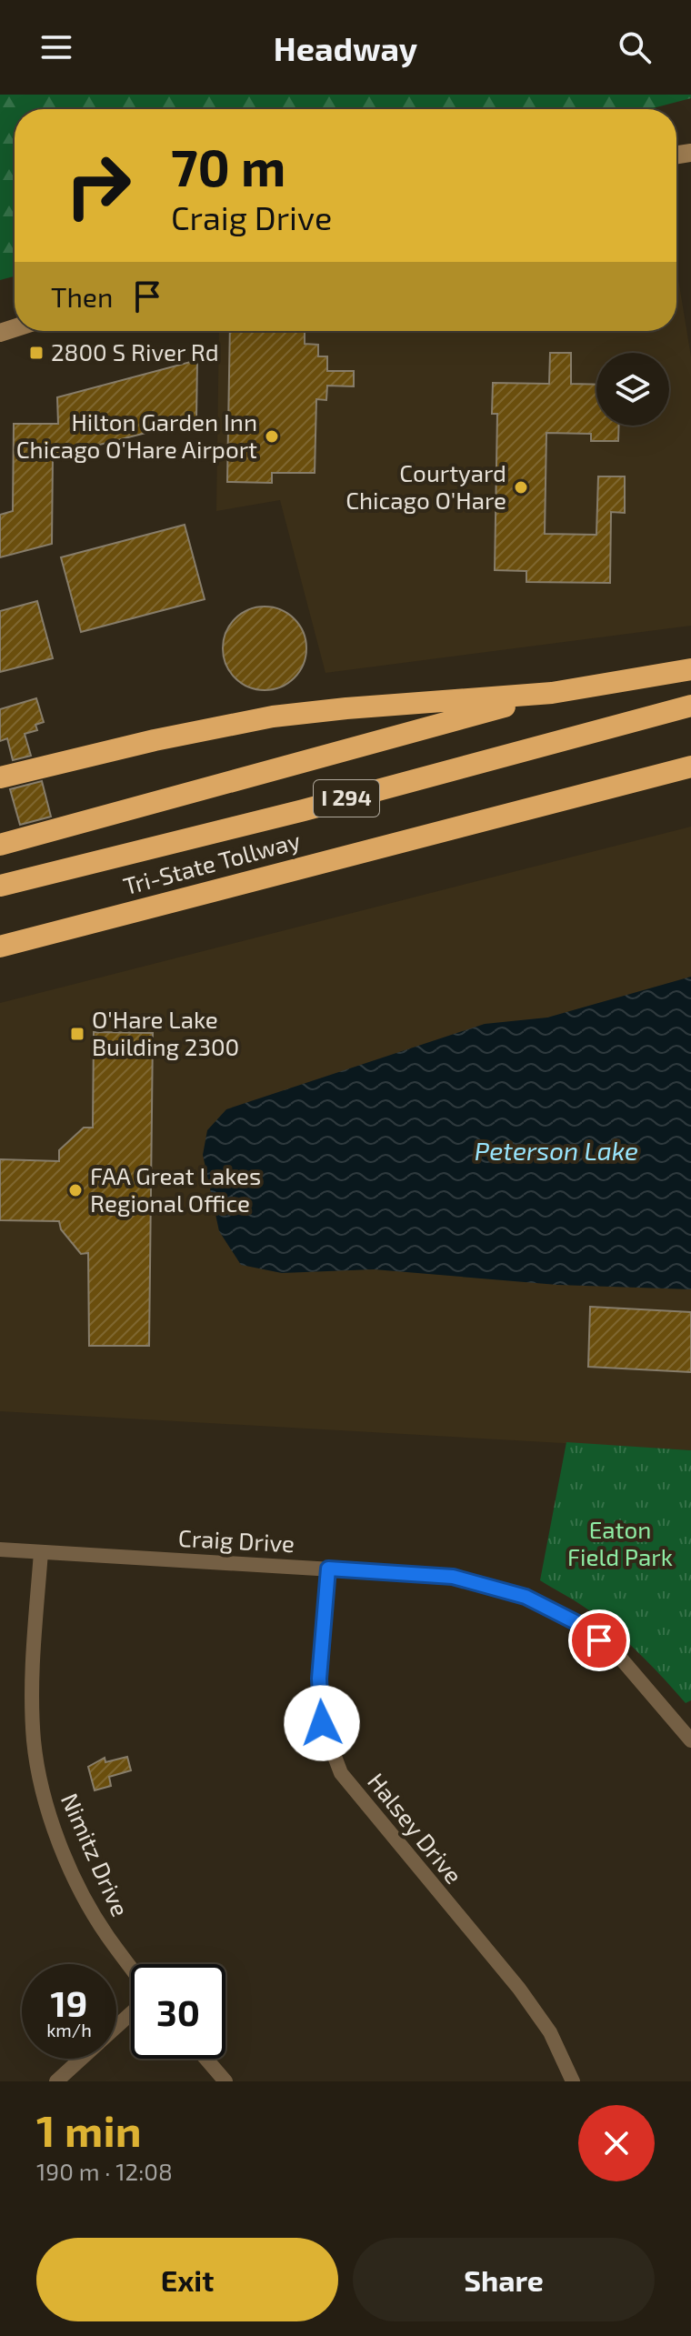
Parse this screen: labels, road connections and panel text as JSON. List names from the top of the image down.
{
  "streets": {
    "highway": ["I 294", "Tri-State Tollway"],
    "street": ["Craig Drive", "Halsey Drive", "Nimitz Drive"]
  },
  "crossings": [
    ["Craig Drive", "Halsey Drive"],
    ["Craig Drive", "Nimitz Drive"]
  ],
  "water": ["Peterson Lake"],
  "parks": ["Eaton Field Park"],
  "places": {
    "transit": ["2800 S River Rd", "O'Hare Lake Building 2300"],
    "other": ["Hilton Garden Inn Chicago O'Hare Airport", "Courtyard Chicago O'Hare", "FAA Great Lakes Regional Office"]
  },
  "page": {
    "header": "Headway",
    "turn": ["70 m", "Craig Drive"],
    "then": "Then",
    "speed": "19 km/h",
    "limit": "30",
    "heading": ["1 min", "190 m · 12:08"],
    "buttons": ["Exit", "Share"]
  }
}
